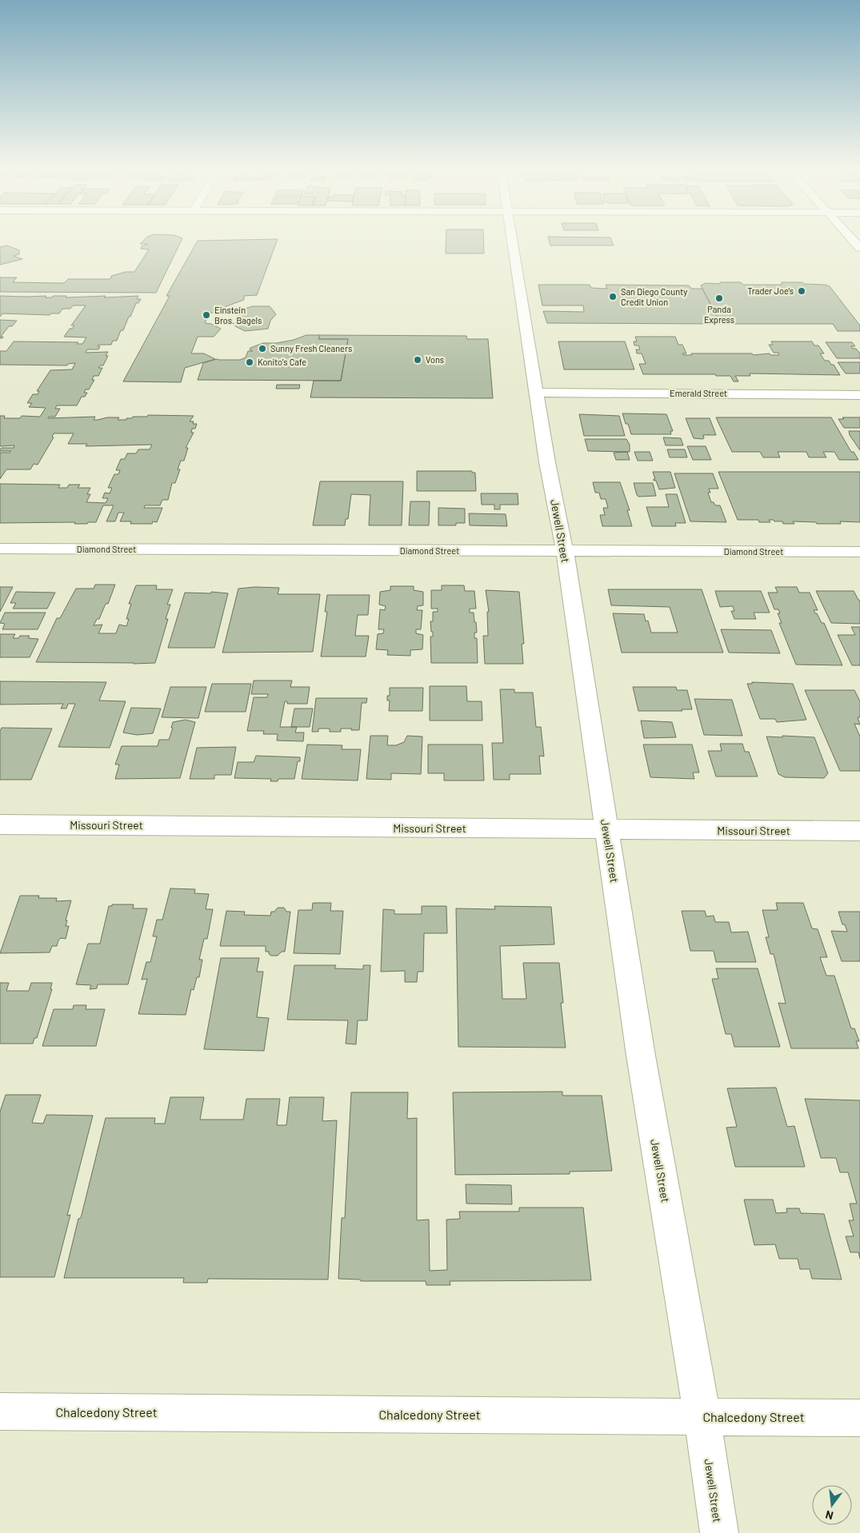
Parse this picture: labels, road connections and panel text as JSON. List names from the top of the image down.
{
  "streets": {
    "street": [
      "Emerald Street",
      "Jewell Street",
      "Diamond Street",
      "Missouri Street",
      "Chalcedony Street"
    ]
  },
  "crossings": [
    ["Emerald Street", "Jewell Street"],
    ["Jewell Street", "Diamond Street"],
    ["Jewell Street", "Missouri Street"],
    ["Jewell Street", "Chalcedony Street"]
  ],
  "places": [
    "Trader Joe's",
    "San Diego County Credit Union",
    "Panda Express",
    "Einstein Bros. Bagels",
    "Sunny Fresh Cleaners",
    "Vons",
    "Konito's Cafe"
  ],
  "north": "bottom"
}
